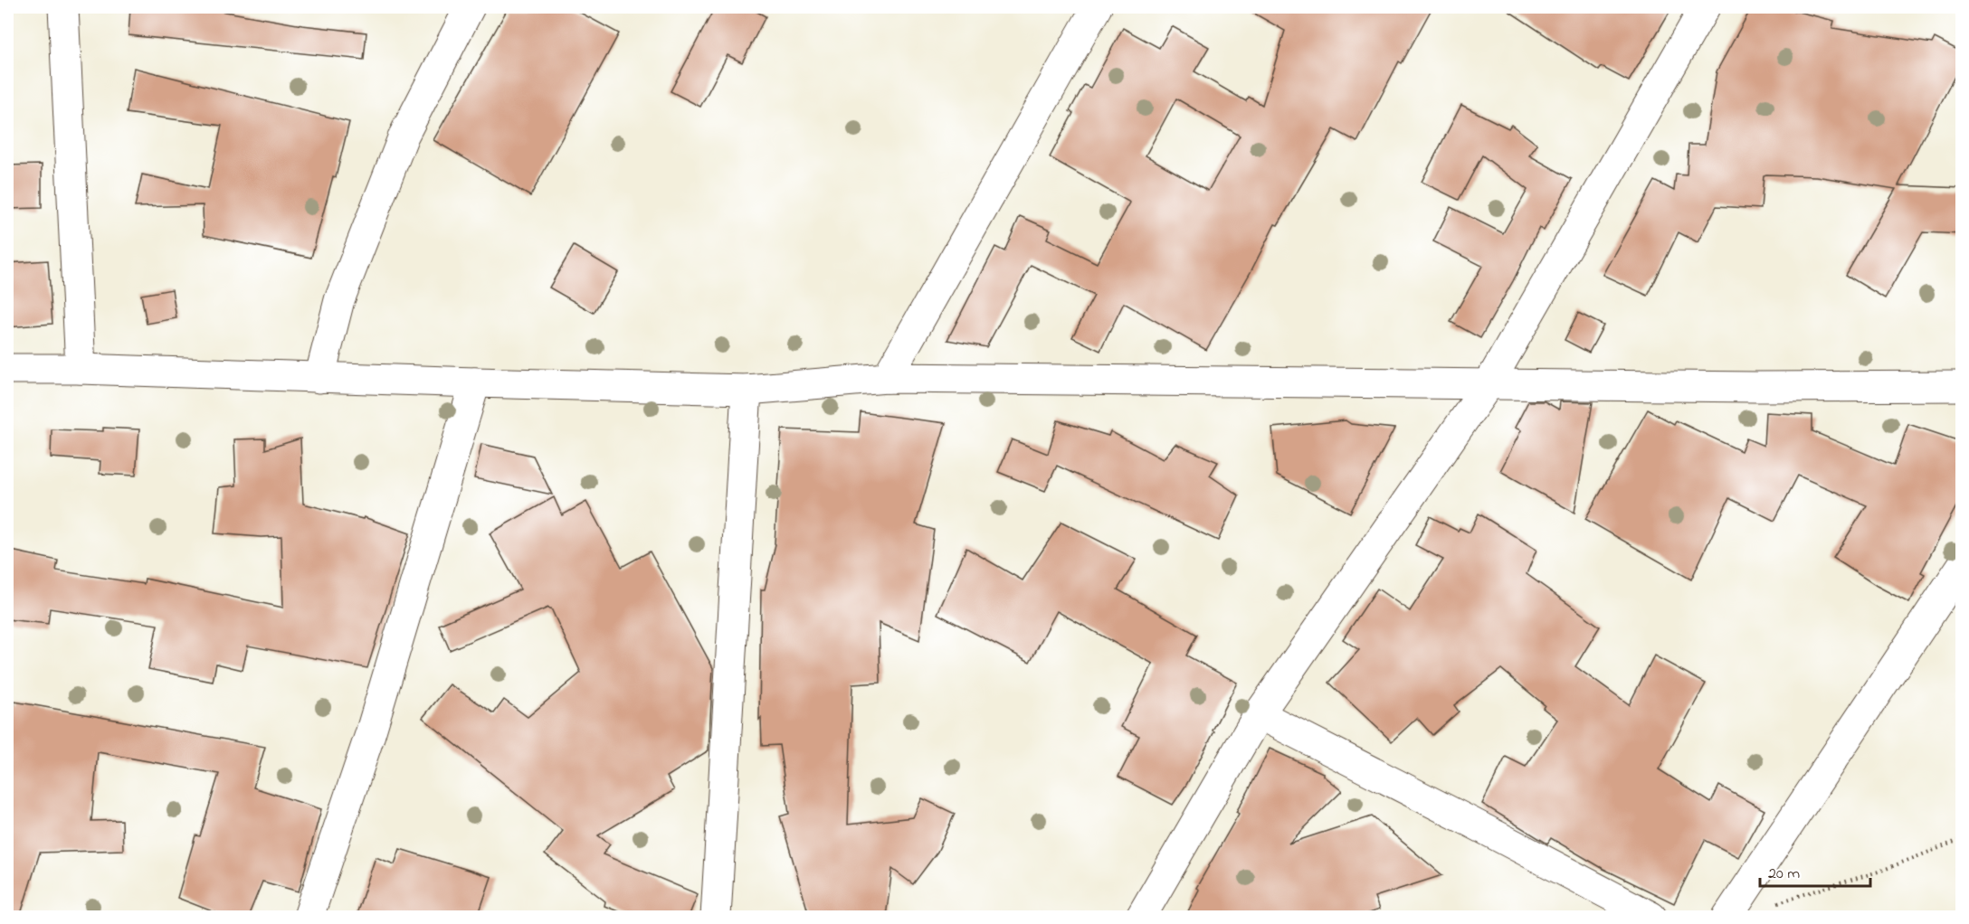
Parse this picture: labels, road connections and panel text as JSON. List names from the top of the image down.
{
  "scale_bar": "20 m"
}
